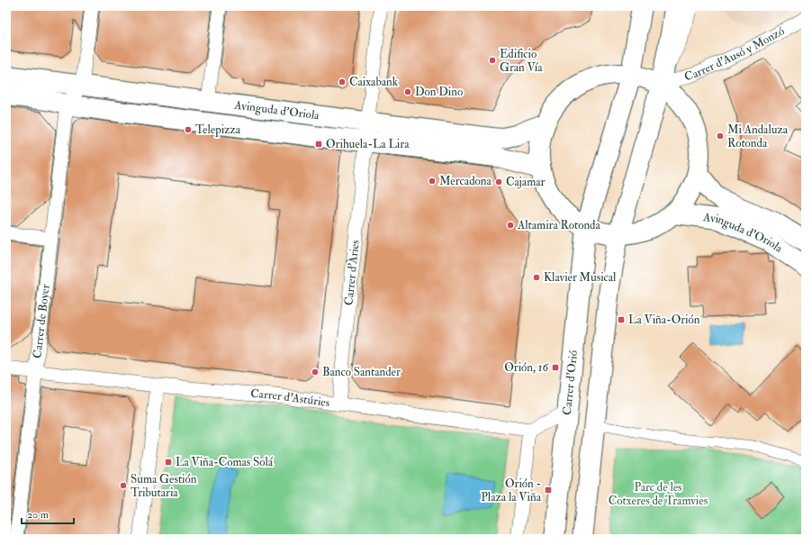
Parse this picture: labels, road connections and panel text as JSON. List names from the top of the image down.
{
  "streets": {
    "main road": ["Avinguda d'Oriola", "Carrer d'Orió"],
    "street": [
      "Carrer d'Ausó y Monzó",
      "Carrer d'Àries",
      "Carrer de Boyer",
      "Carrer d'Astúries"
    ]
  },
  "crossings": [
    ["Avinguda d'Oriola", "Carrer d'Àries"],
    ["Avinguda d'Oriola", "Carrer de Boyer"],
    ["Carrer d'Àries", "Carrer d'Astúries"],
    ["Carrer de Boyer", "Carrer d'Astúries"]
  ],
  "parks": ["Parc de les Cotxeres de Tramvies"],
  "places": {
    "other": [
      "Edificio Gran Vía",
      "Caixabank",
      "Don Dino",
      "Telepizza",
      "Mi Andaluza Rotonda",
      "Mercadona",
      "Cajamar",
      "Altamira Rotonda",
      "Klavier Musical",
      "Banco Santander",
      "Suma Gestión Tributaria"
    ],
    "transit": [
      "Orihuela-La Lira",
      "La Viña-Orión",
      "Orión, 16",
      "La Viña-Comas Solá",
      "Orión - Plaza la Viña"
    ]
  },
  "scale_bar": "20 m"
}
